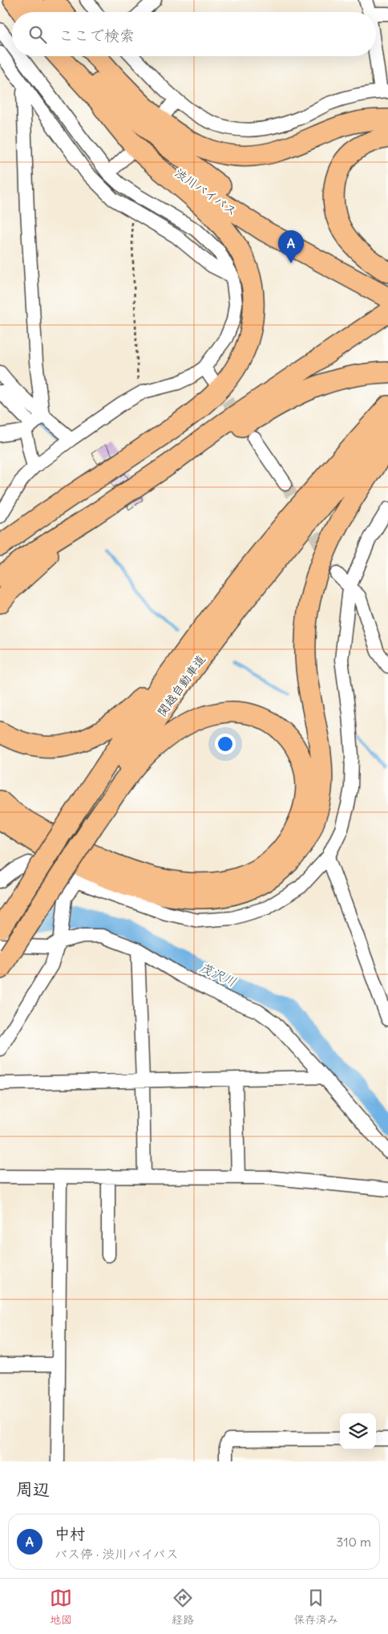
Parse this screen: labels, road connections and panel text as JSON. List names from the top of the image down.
{
  "streets": {
    "highway": ["渋川バイパス", "関越自動車道"]
  },
  "water": ["茂沢川"],
  "page": {
    "search": "ここで検索",
    "pins": "A",
    "heading": "周辺",
    "list": [
      {
        "mark": "A",
        "name": "中村",
        "note": "バス停 · 渋川バイパス",
        "value": "310 m"
      }
    ],
    "nav": ["地図", "経路", "保存済み"]
  }
}
